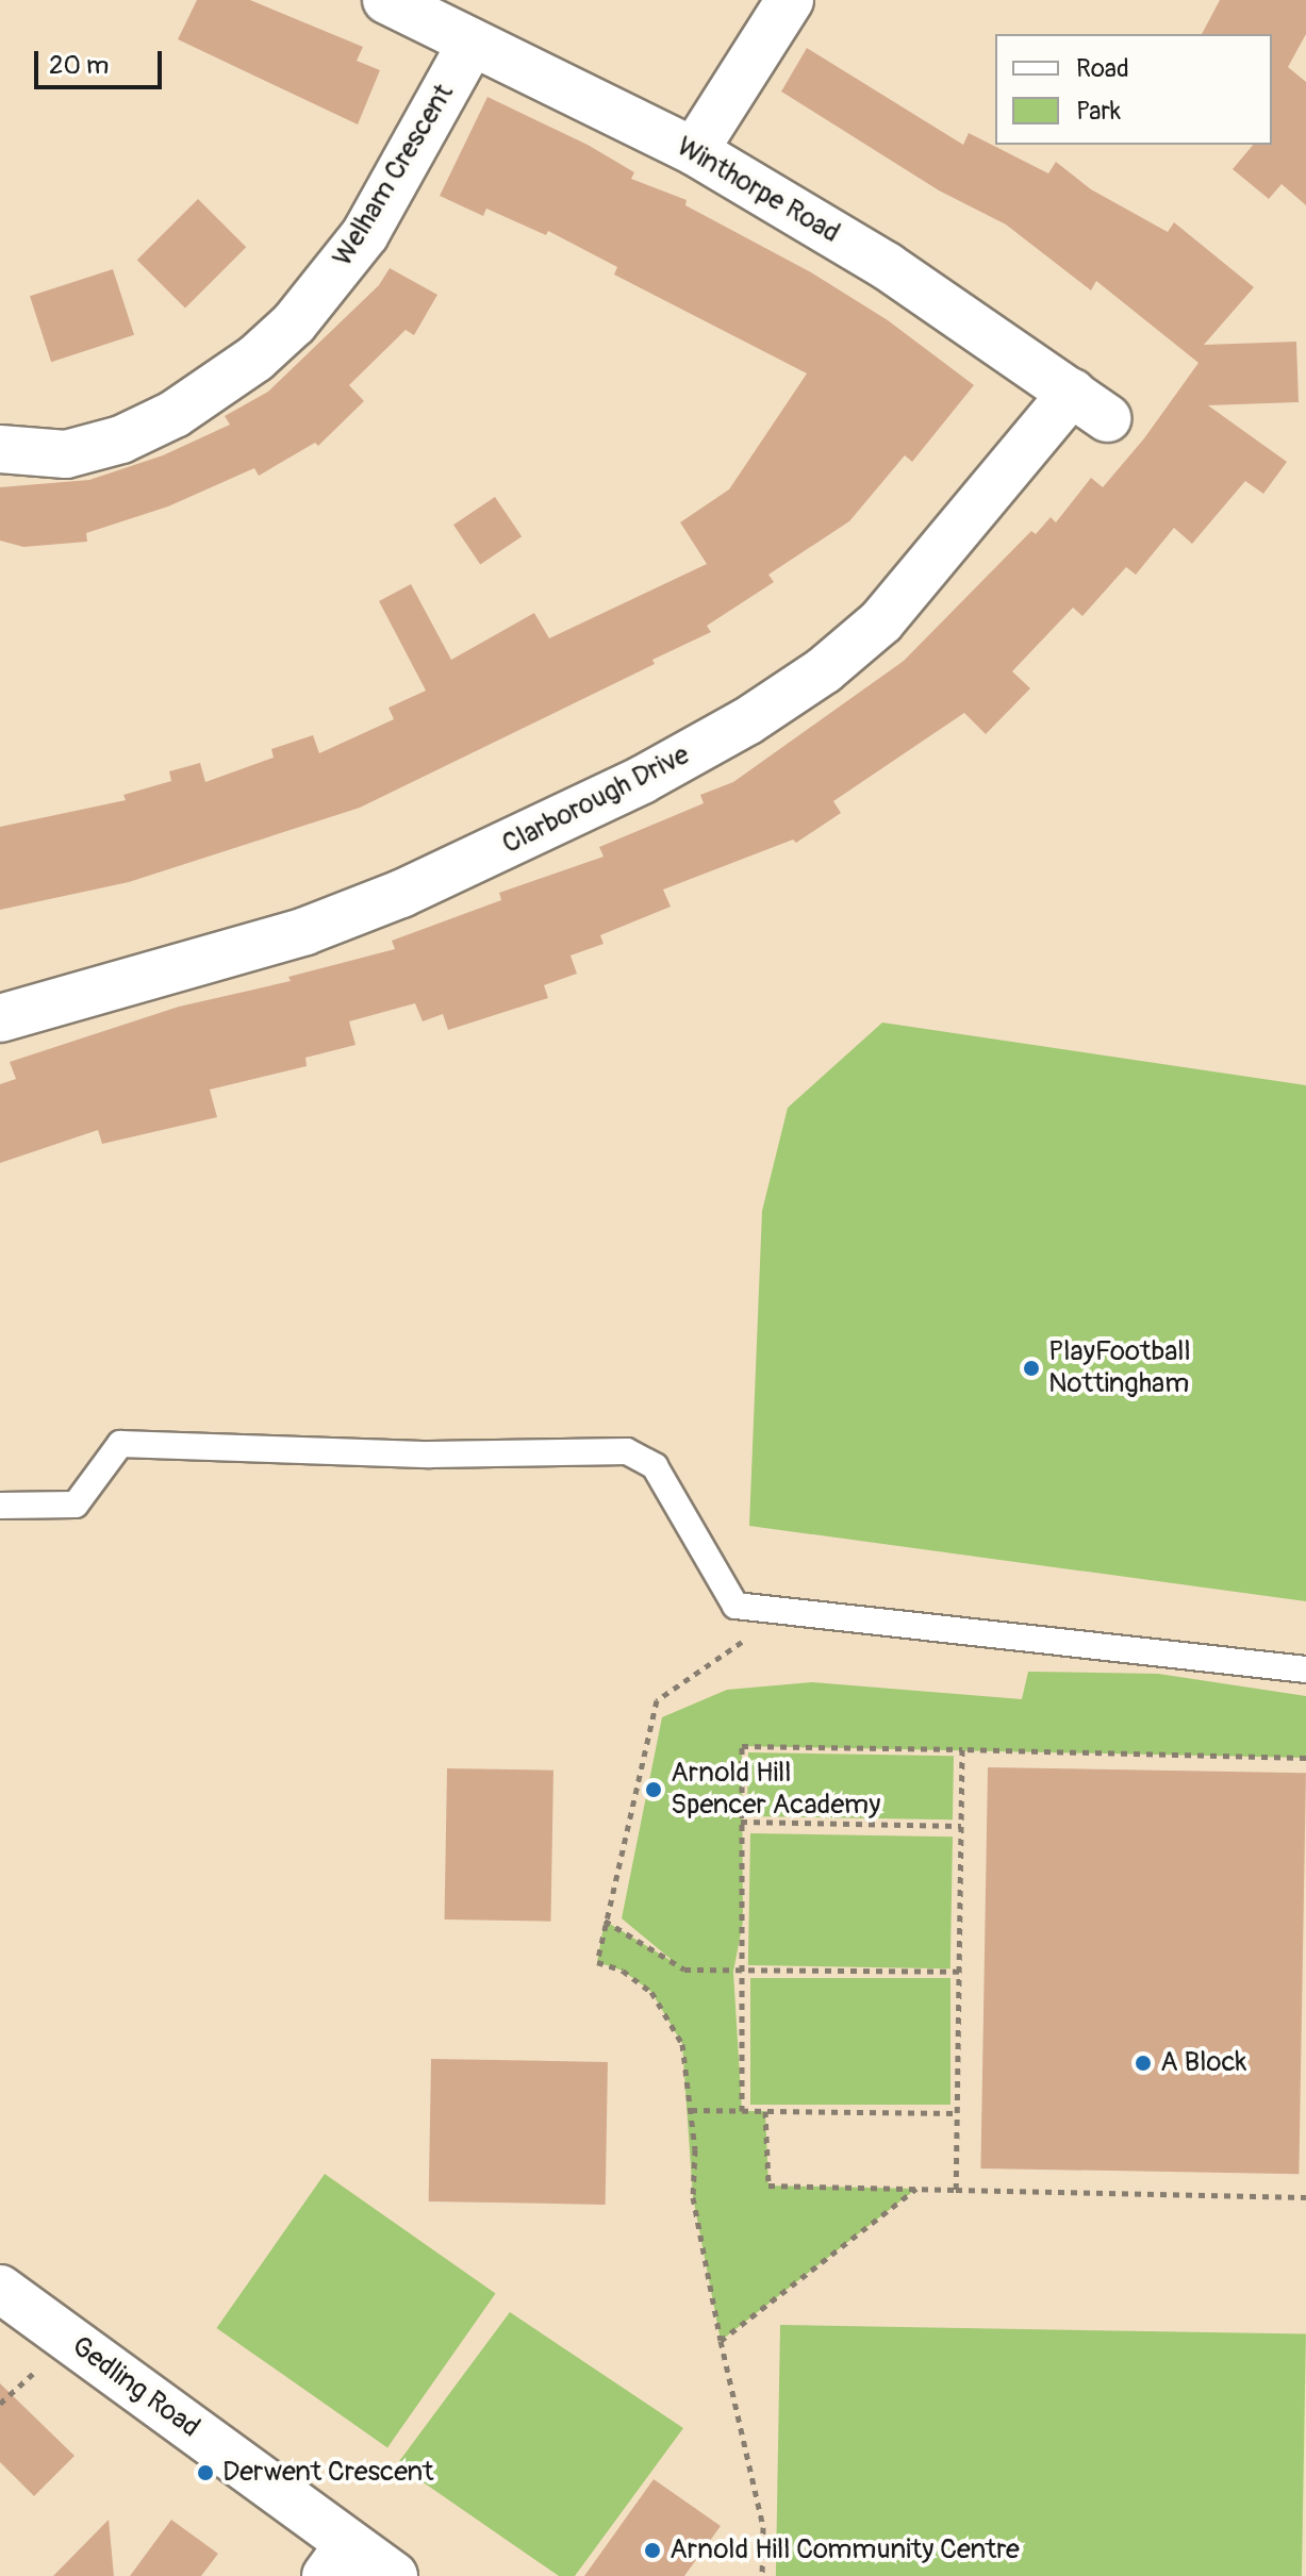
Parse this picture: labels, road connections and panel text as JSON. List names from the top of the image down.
{
  "streets": {
    "street": [
      "Welham Crescent",
      "Winthorpe Road",
      "Clarborough Drive",
      "Gedling Road"
    ]
  },
  "crossings": [
    ["Welham Crescent", "Winthorpe Road"],
    ["Winthorpe Road", "Clarborough Drive"]
  ],
  "places": [
    "PlayFootball Nottingham",
    "Arnold Hill Spencer Academy",
    "A Block",
    "Derwent Crescent",
    "Arnold Hill Community Centre"
  ],
  "legend": ["Road", "Park"],
  "scale_bar": "20 m"
}
